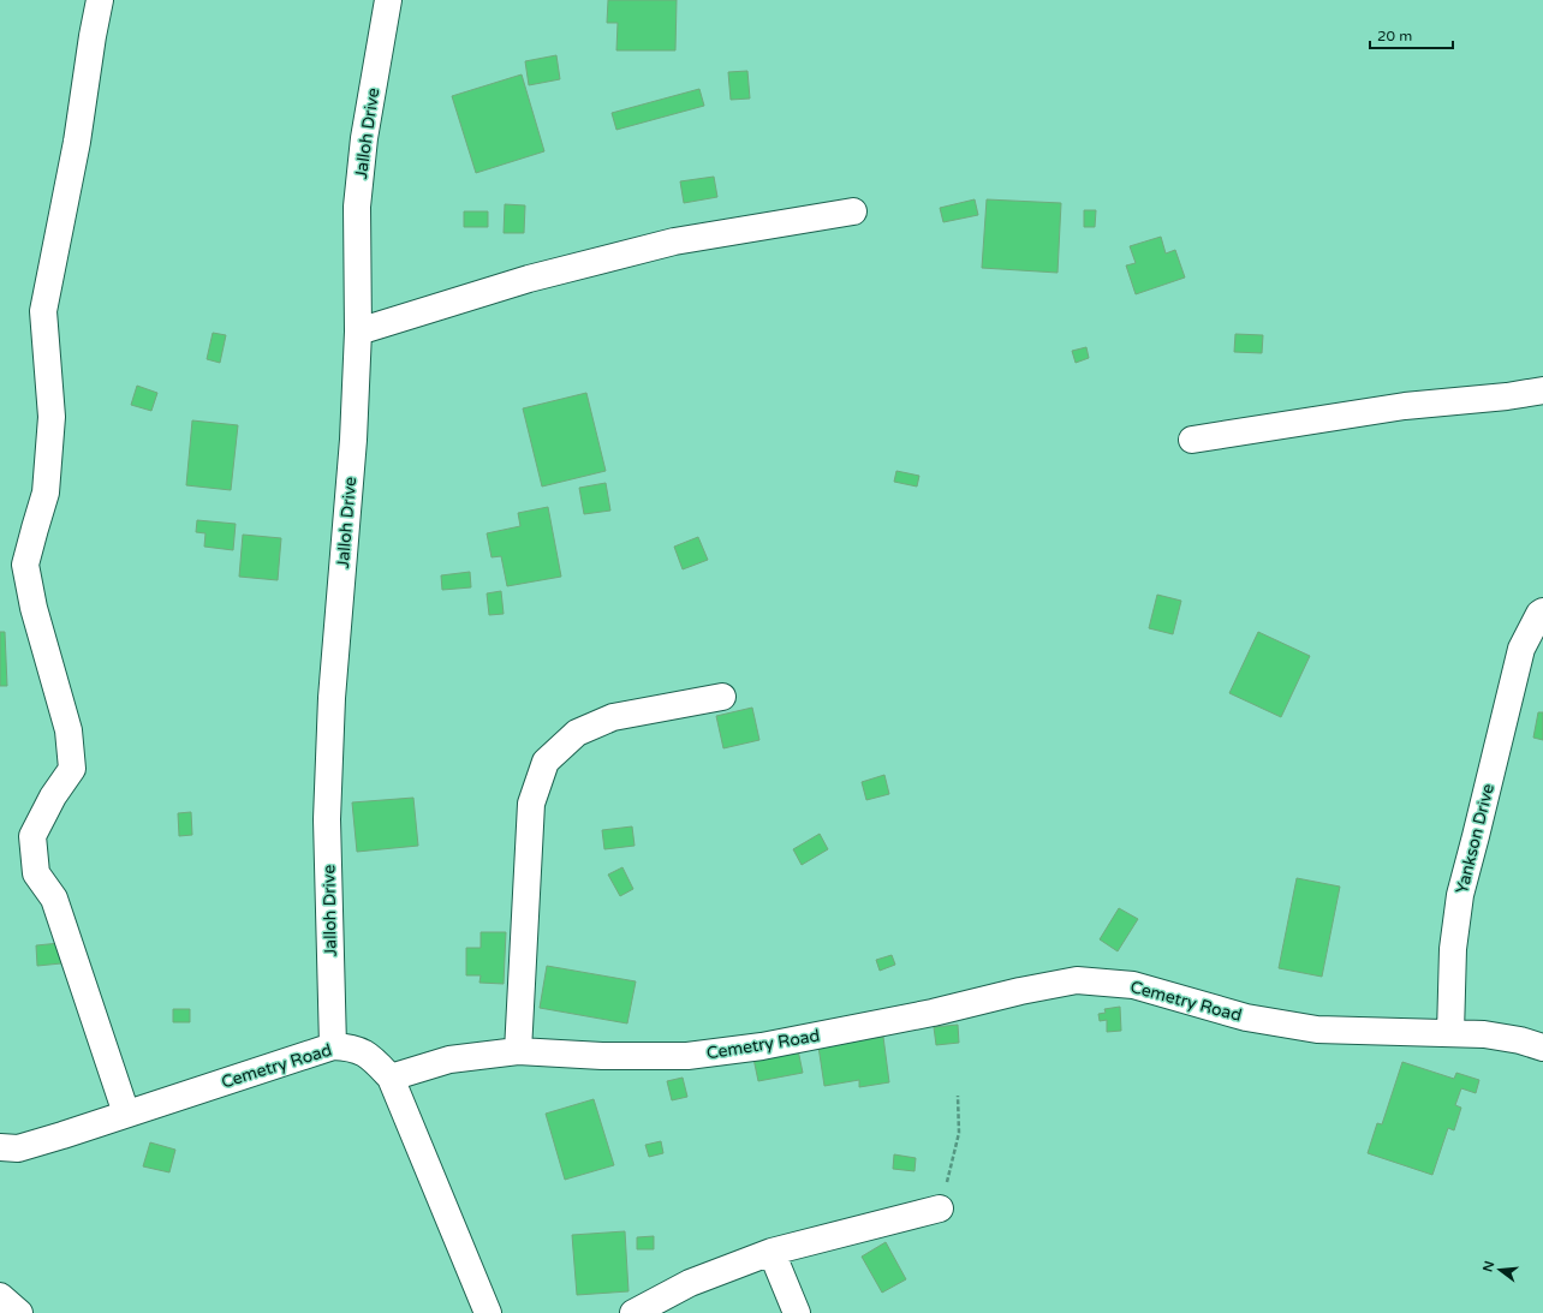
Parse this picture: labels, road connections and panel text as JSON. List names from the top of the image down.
{
  "streets": {
    "street": ["Jalloh Drive", "Yankson Drive", "Cemetry Road"]
  },
  "crossings": [
    ["Jalloh Drive", "Cemetry Road"],
    ["Yankson Drive", "Cemetry Road"]
  ],
  "scale_bar": "20 m",
  "north": "left"
}
